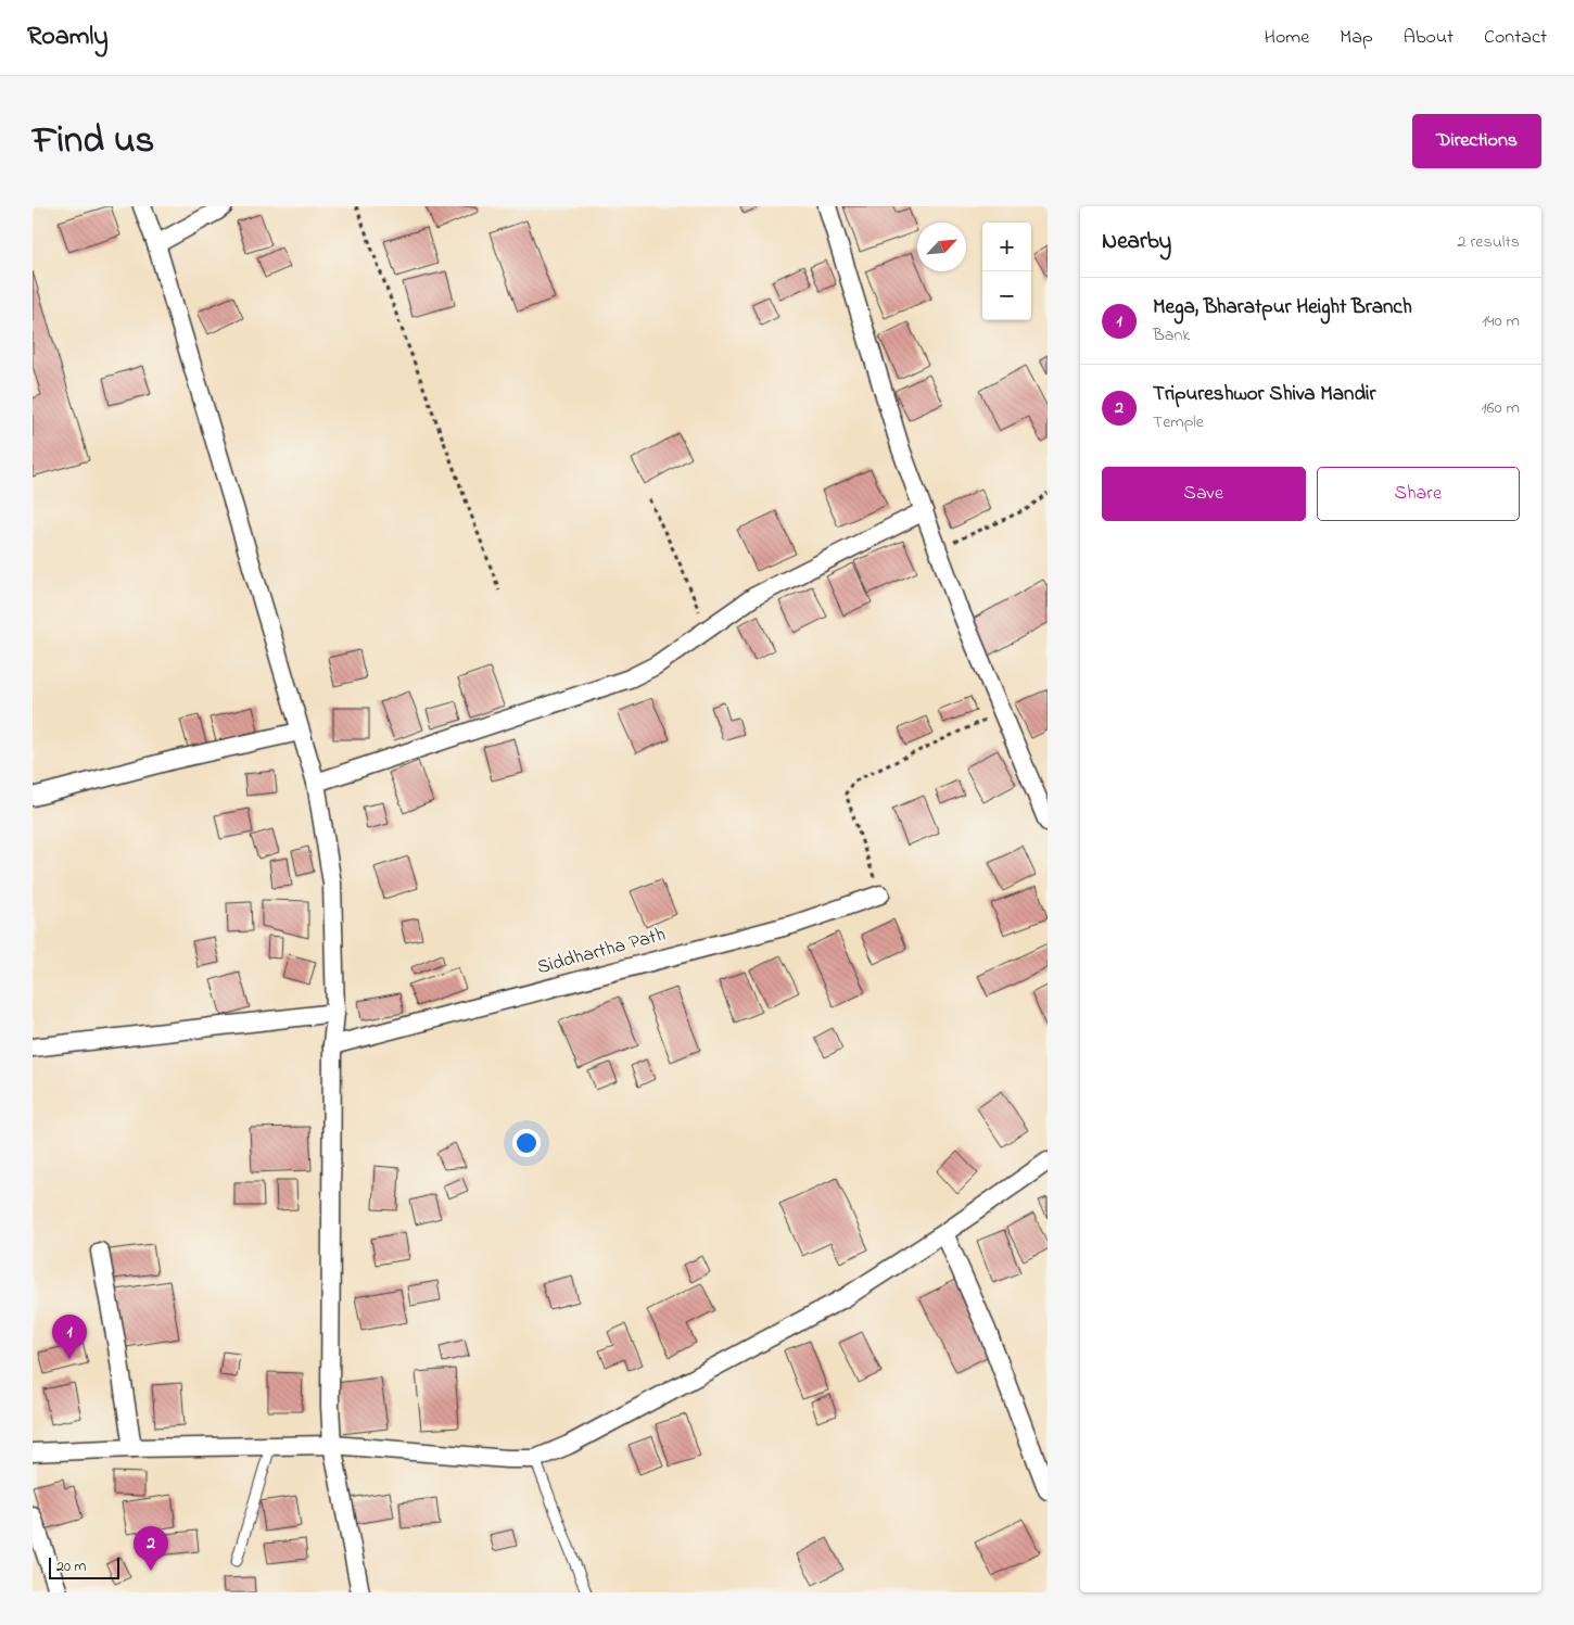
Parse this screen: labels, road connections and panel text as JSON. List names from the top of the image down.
{
  "streets": {
    "street": ["Siddhartha Path"]
  },
  "scale_bar": "20 m",
  "north": "top right",
  "page": {
    "header": "Roamly",
    "nav": [
      "Home",
      "Map",
      "About",
      "Contact"
    ],
    "title": "Find us",
    "buttons": [
      "Directions",
      ["Save", "Share"]
    ],
    "heading": ["Nearby", "2 results"],
    "map_buttons": ["+", "−"],
    "list": [
      {
        "mark": "1",
        "name": "Mega, Bharatpur Height Branch",
        "note": "Bank",
        "value": "140 m"
      },
      {
        "mark": "2",
        "name": "Tripureshwor Shiva Mandir",
        "note": "Temple",
        "value": "160 m"
      }
    ],
    "pins": ["1", "2"],
    "scale": "20 m"
  }
}
